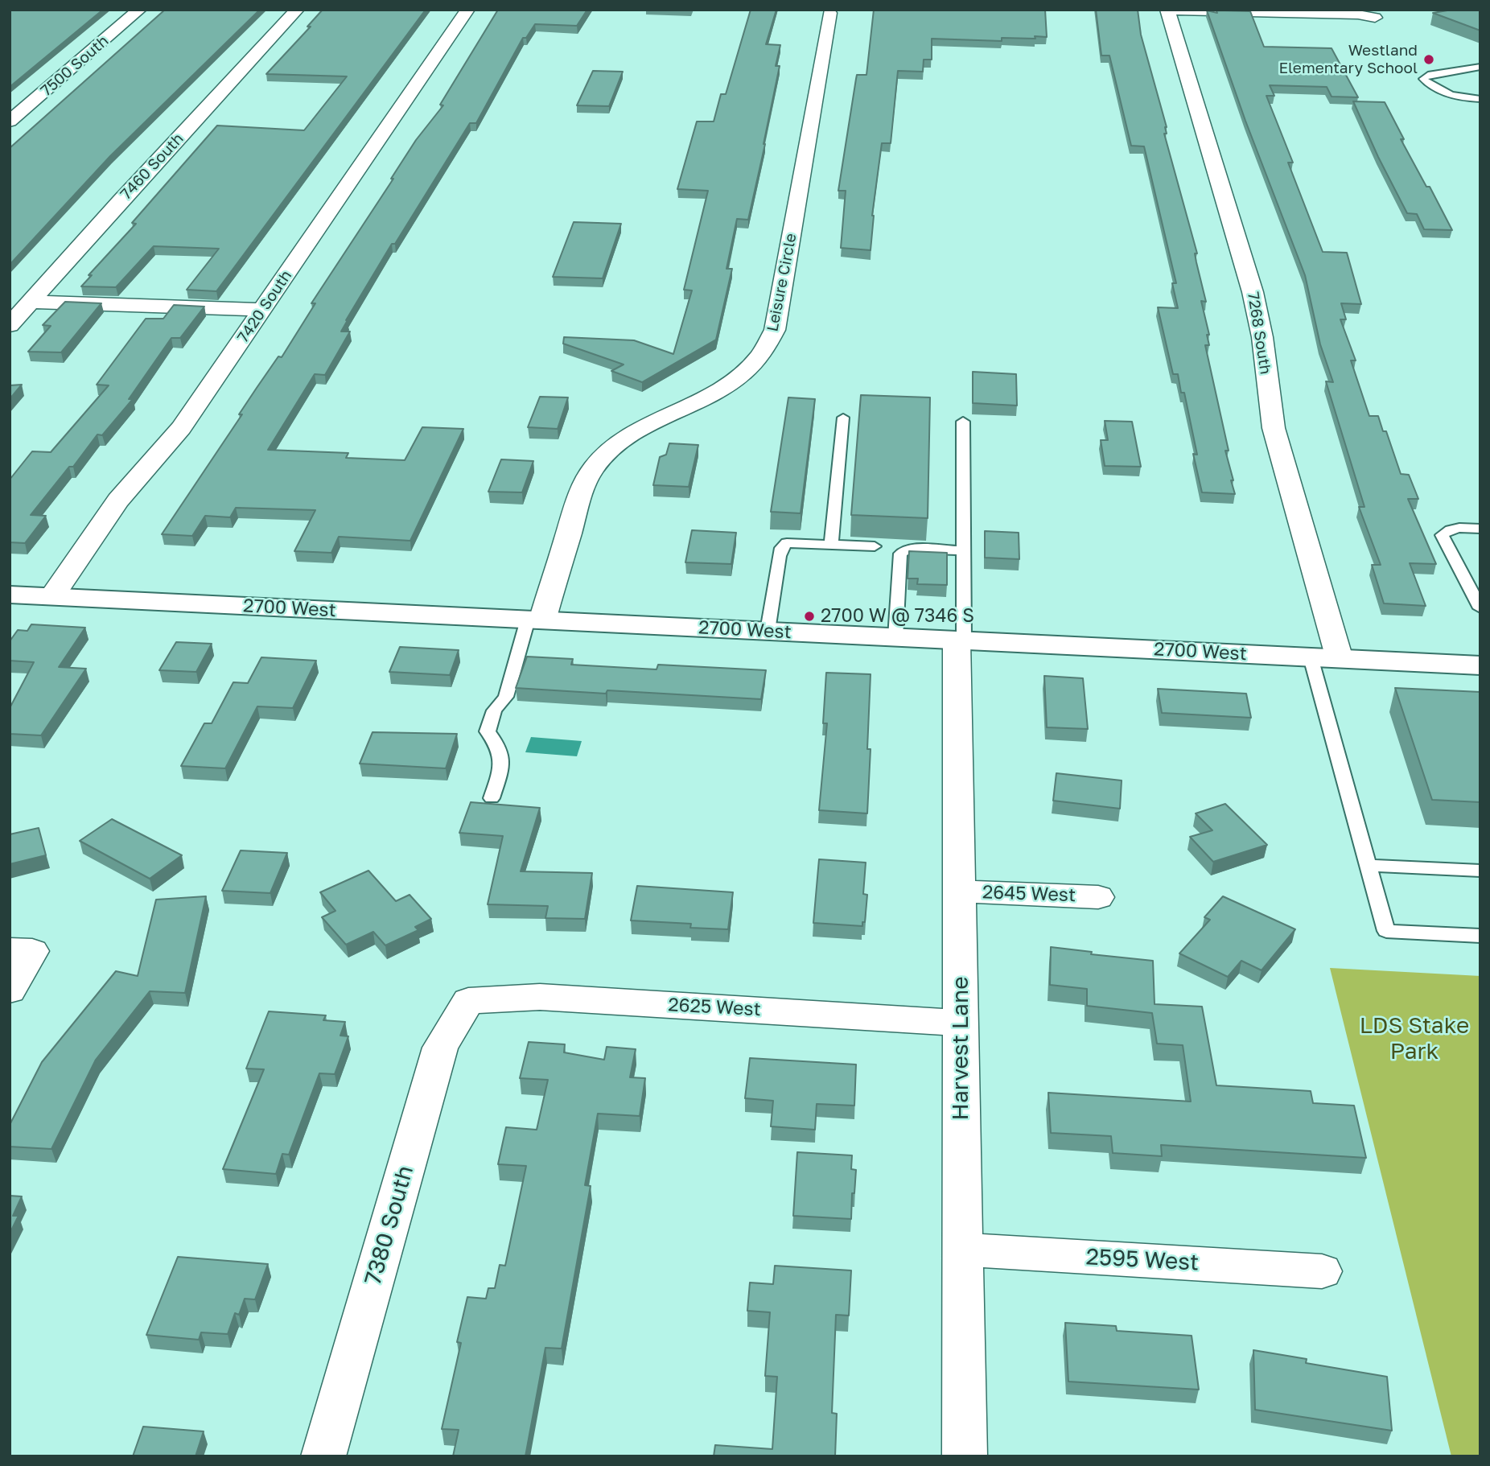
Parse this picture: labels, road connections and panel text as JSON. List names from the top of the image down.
{
  "streets": {
    "main road": ["2700 West"],
    "street": [
      "7500 South",
      "7460 South",
      "Leisure Circle",
      "7420 South",
      "7268 South",
      "2645 West",
      "2625 West",
      "Harvest Lane",
      "7380 South",
      "2595 West"
    ]
  },
  "crossings": [
    ["Leisure Circle", "2700 West"],
    ["7420 South", "2700 West"],
    ["7268 South", "2700 West"],
    ["2700 West", "Harvest Lane"],
    ["2645 West", "Harvest Lane"],
    ["2625 West", "Harvest Lane"],
    ["2625 West", "7380 South"],
    ["Harvest Lane", "2595 West"]
  ],
  "parks": ["LDS Stake Park"],
  "places": ["Westland Elementary School", "2700 W @ 7346 S"]
}
